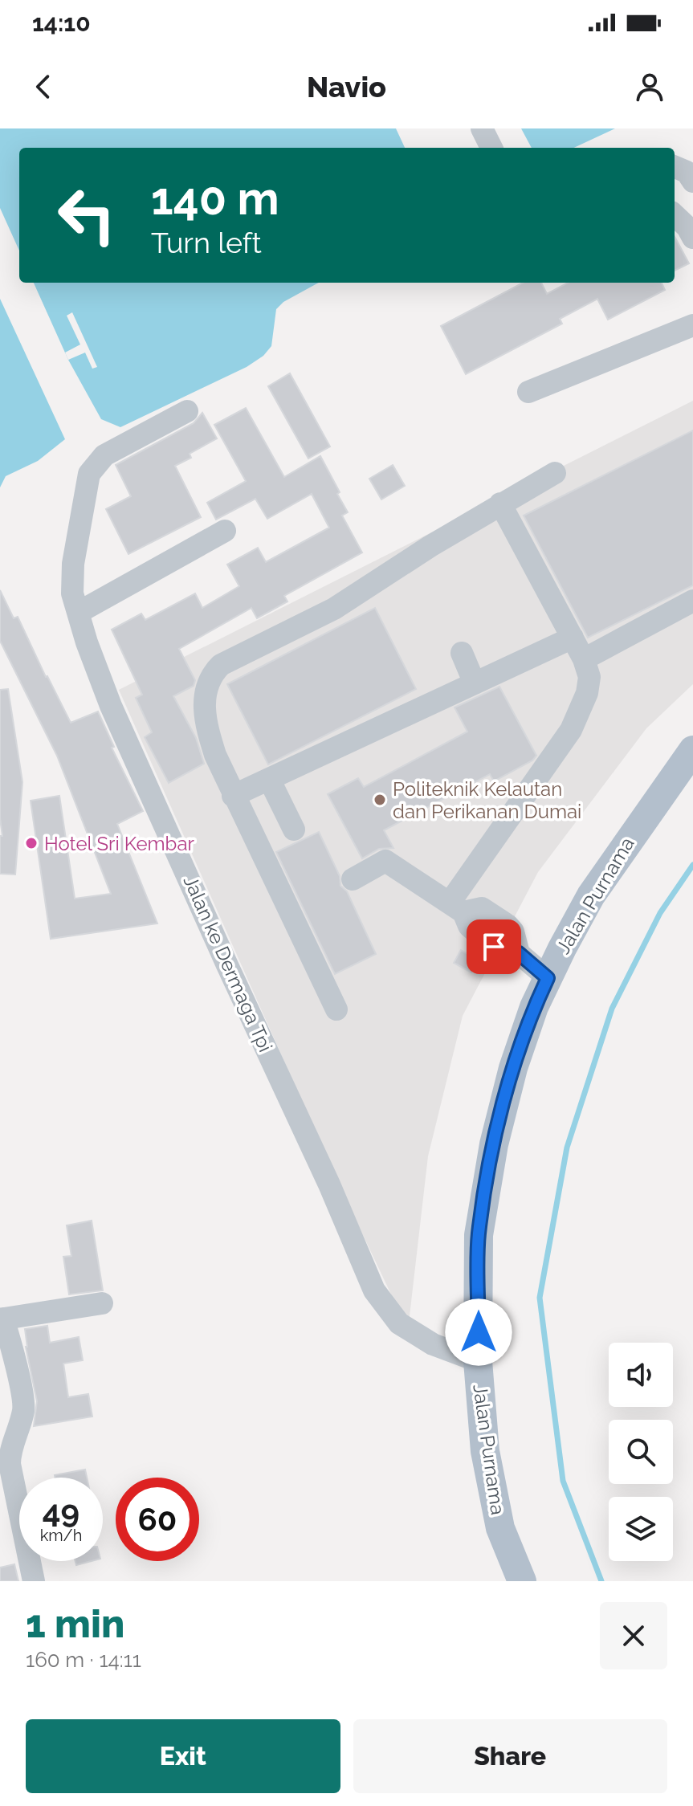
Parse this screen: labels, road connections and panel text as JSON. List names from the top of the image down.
{
  "streets": {
    "main road": ["Jalan Purnama"],
    "street": ["Jalan ke Dermaga Tpi"]
  },
  "crossings": [
    ["Jalan Purnama", "Jalan ke Dermaga Tpi"]
  ],
  "places": ["Politeknik Kelautan dan Perikanan Dumai", "Hotel Sri Kembar"],
  "page": {
    "status": "14:10",
    "header": "Navio",
    "turn": ["140 m", "Turn left"],
    "speed": "49 km/h",
    "limit": "60",
    "heading": ["1 min", "160 m · 14:11"],
    "buttons": ["Exit", "Share"]
  }
}
